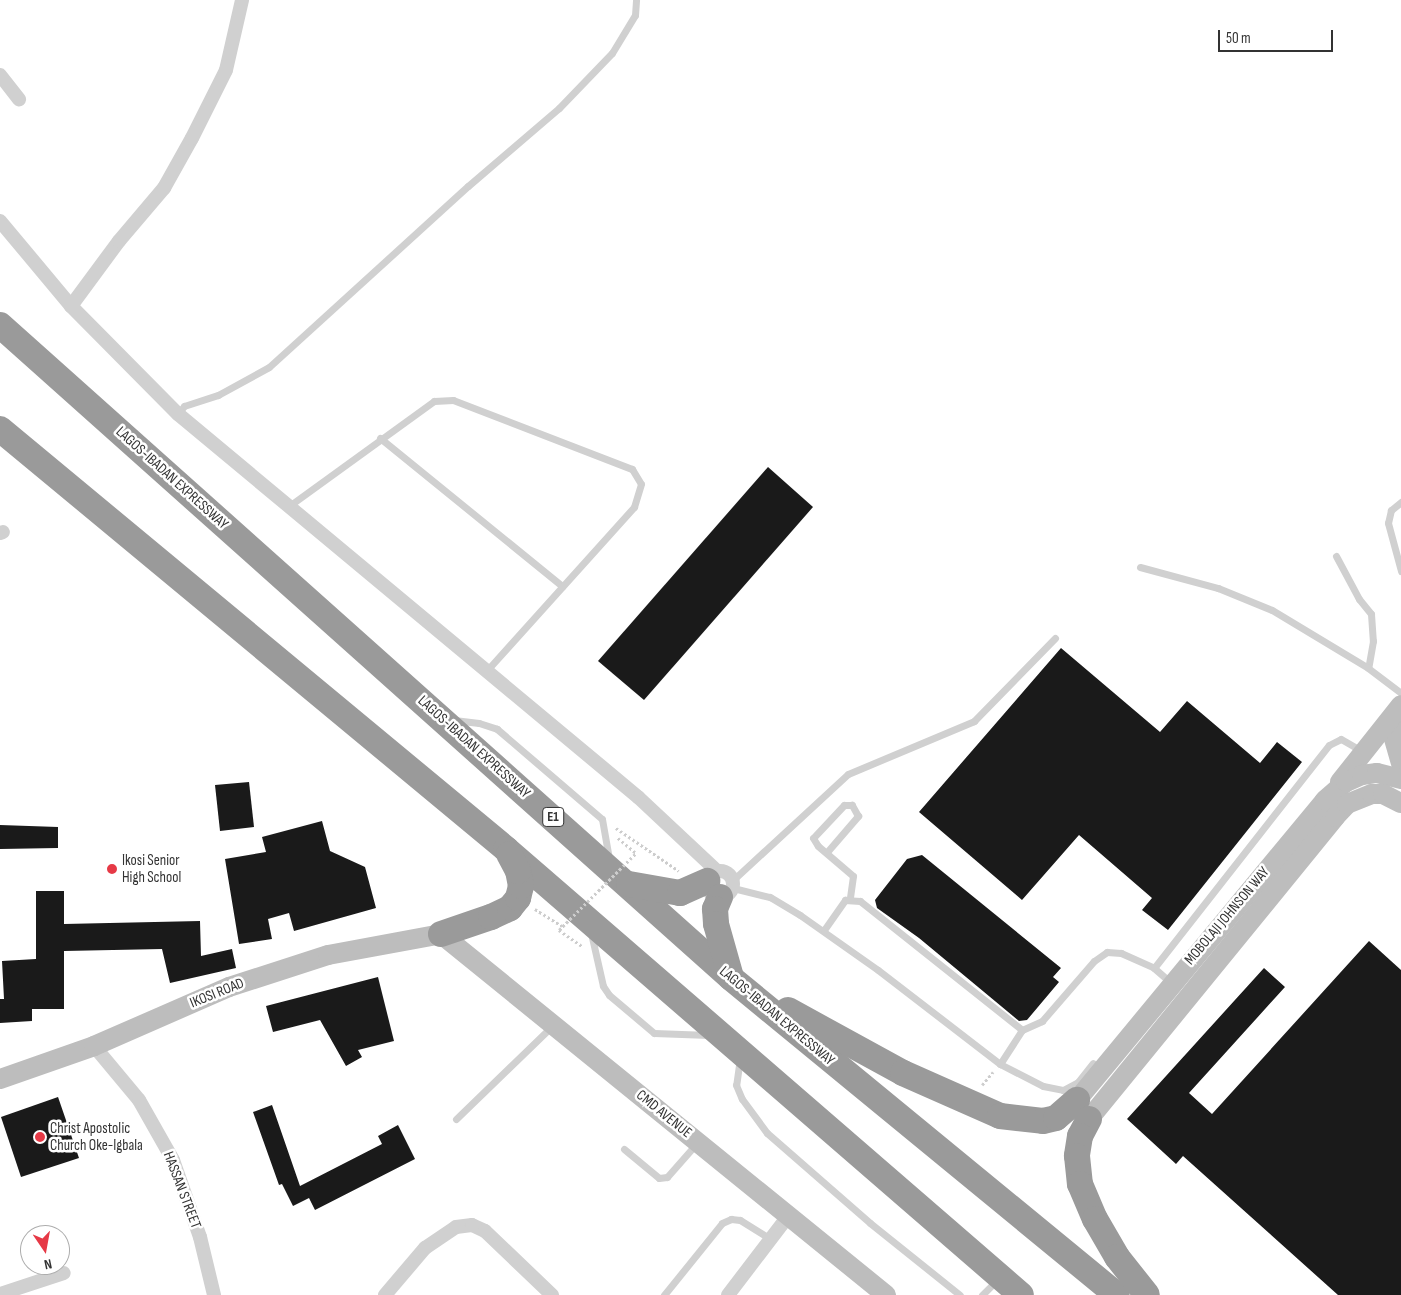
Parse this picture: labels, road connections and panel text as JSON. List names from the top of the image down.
{
  "streets": {
    "highway": ["LAGOS-IBADAN EXPRESSWAY", "E1"],
    "street": [
      "MOBOLAJI JOHNSON WAY",
      "IKOSI ROAD",
      "CMD AVENUE",
      "HASSAN STREET"
    ]
  },
  "crossings": [
    ["IKOSI ROAD", "CMD AVENUE"],
    ["IKOSI ROAD", "HASSAN STREET"]
  ],
  "places": ["Ikosi Senior High School", "Christ Apostolic Church Oke-Igbala"],
  "scale_bar": "50 m",
  "north": "bottom"
}
